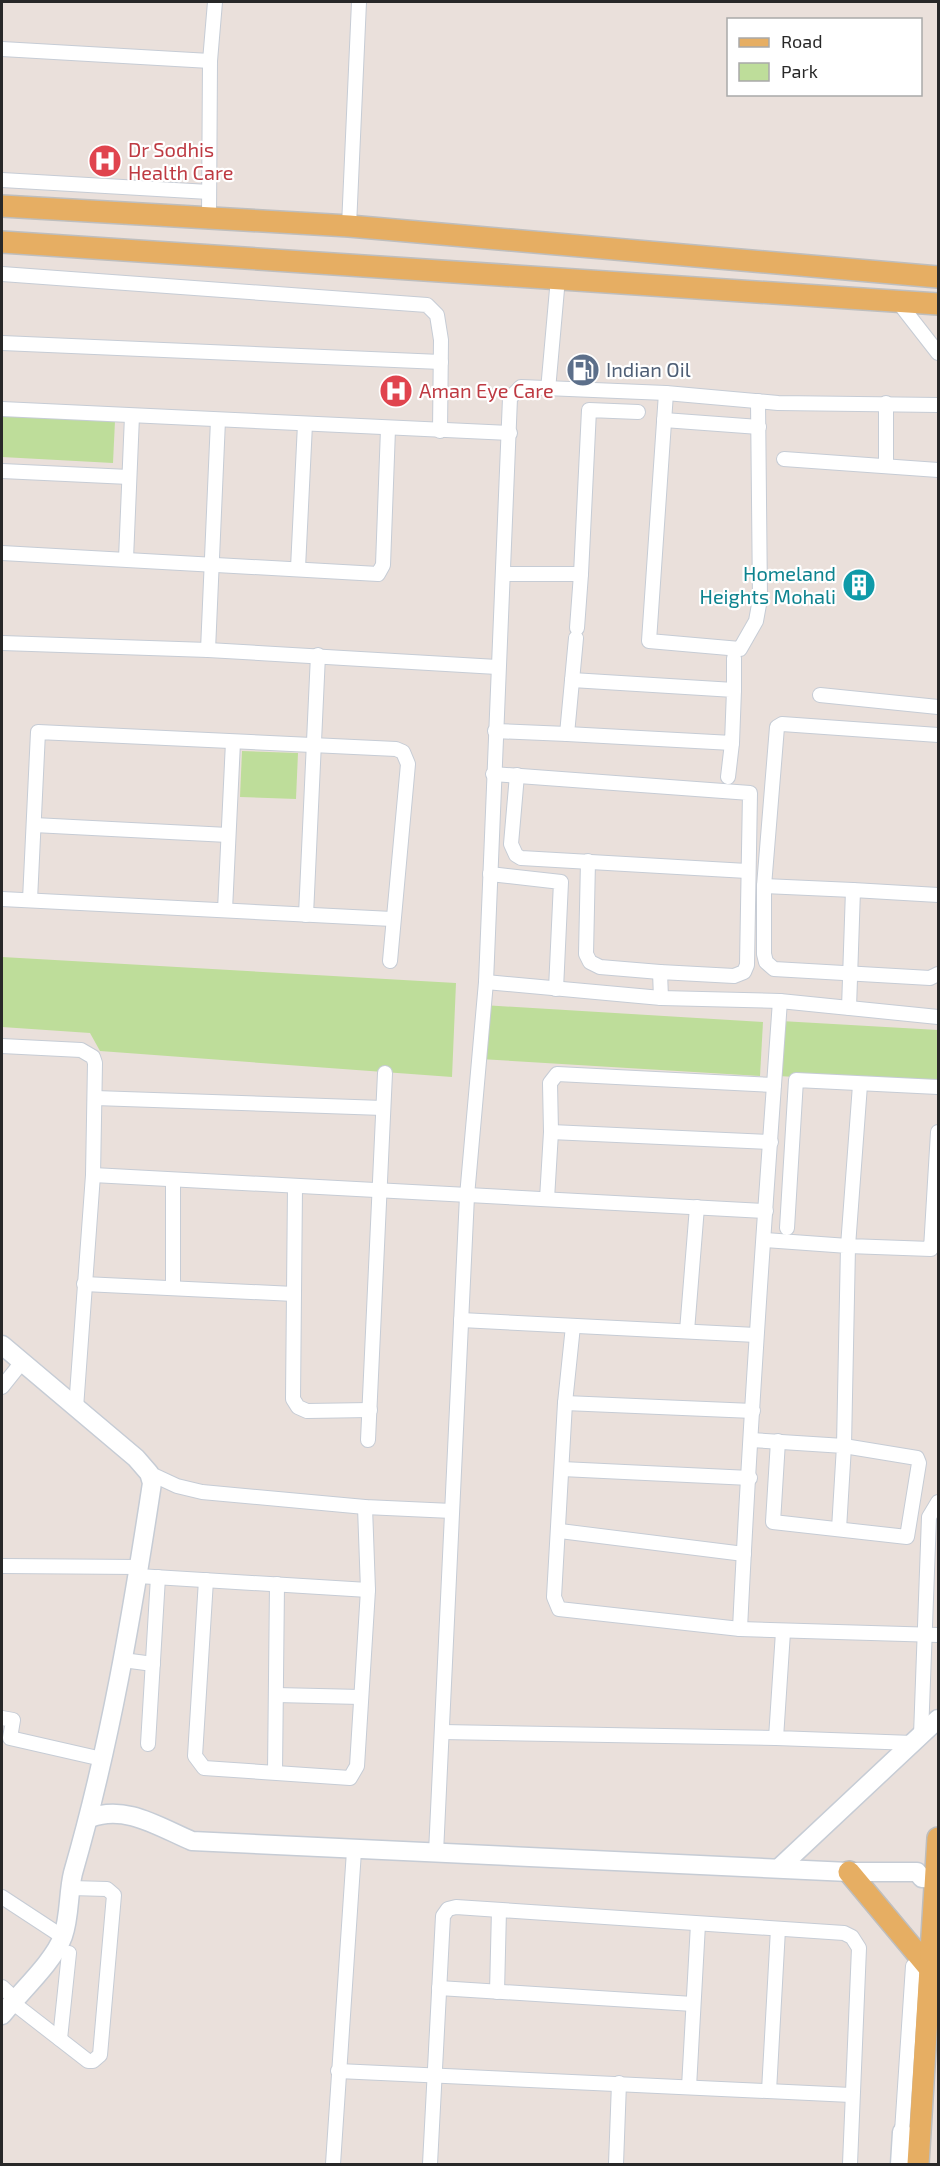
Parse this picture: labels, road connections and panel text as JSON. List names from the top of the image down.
{
  "places": {
    "hospital": ["Dr Sodhis Health Care", "Aman Eye Care"],
    "fuel station": ["Indian Oil"],
    "building": ["Homeland Heights Mohali"]
  },
  "legend": ["Road", "Park"]
}
